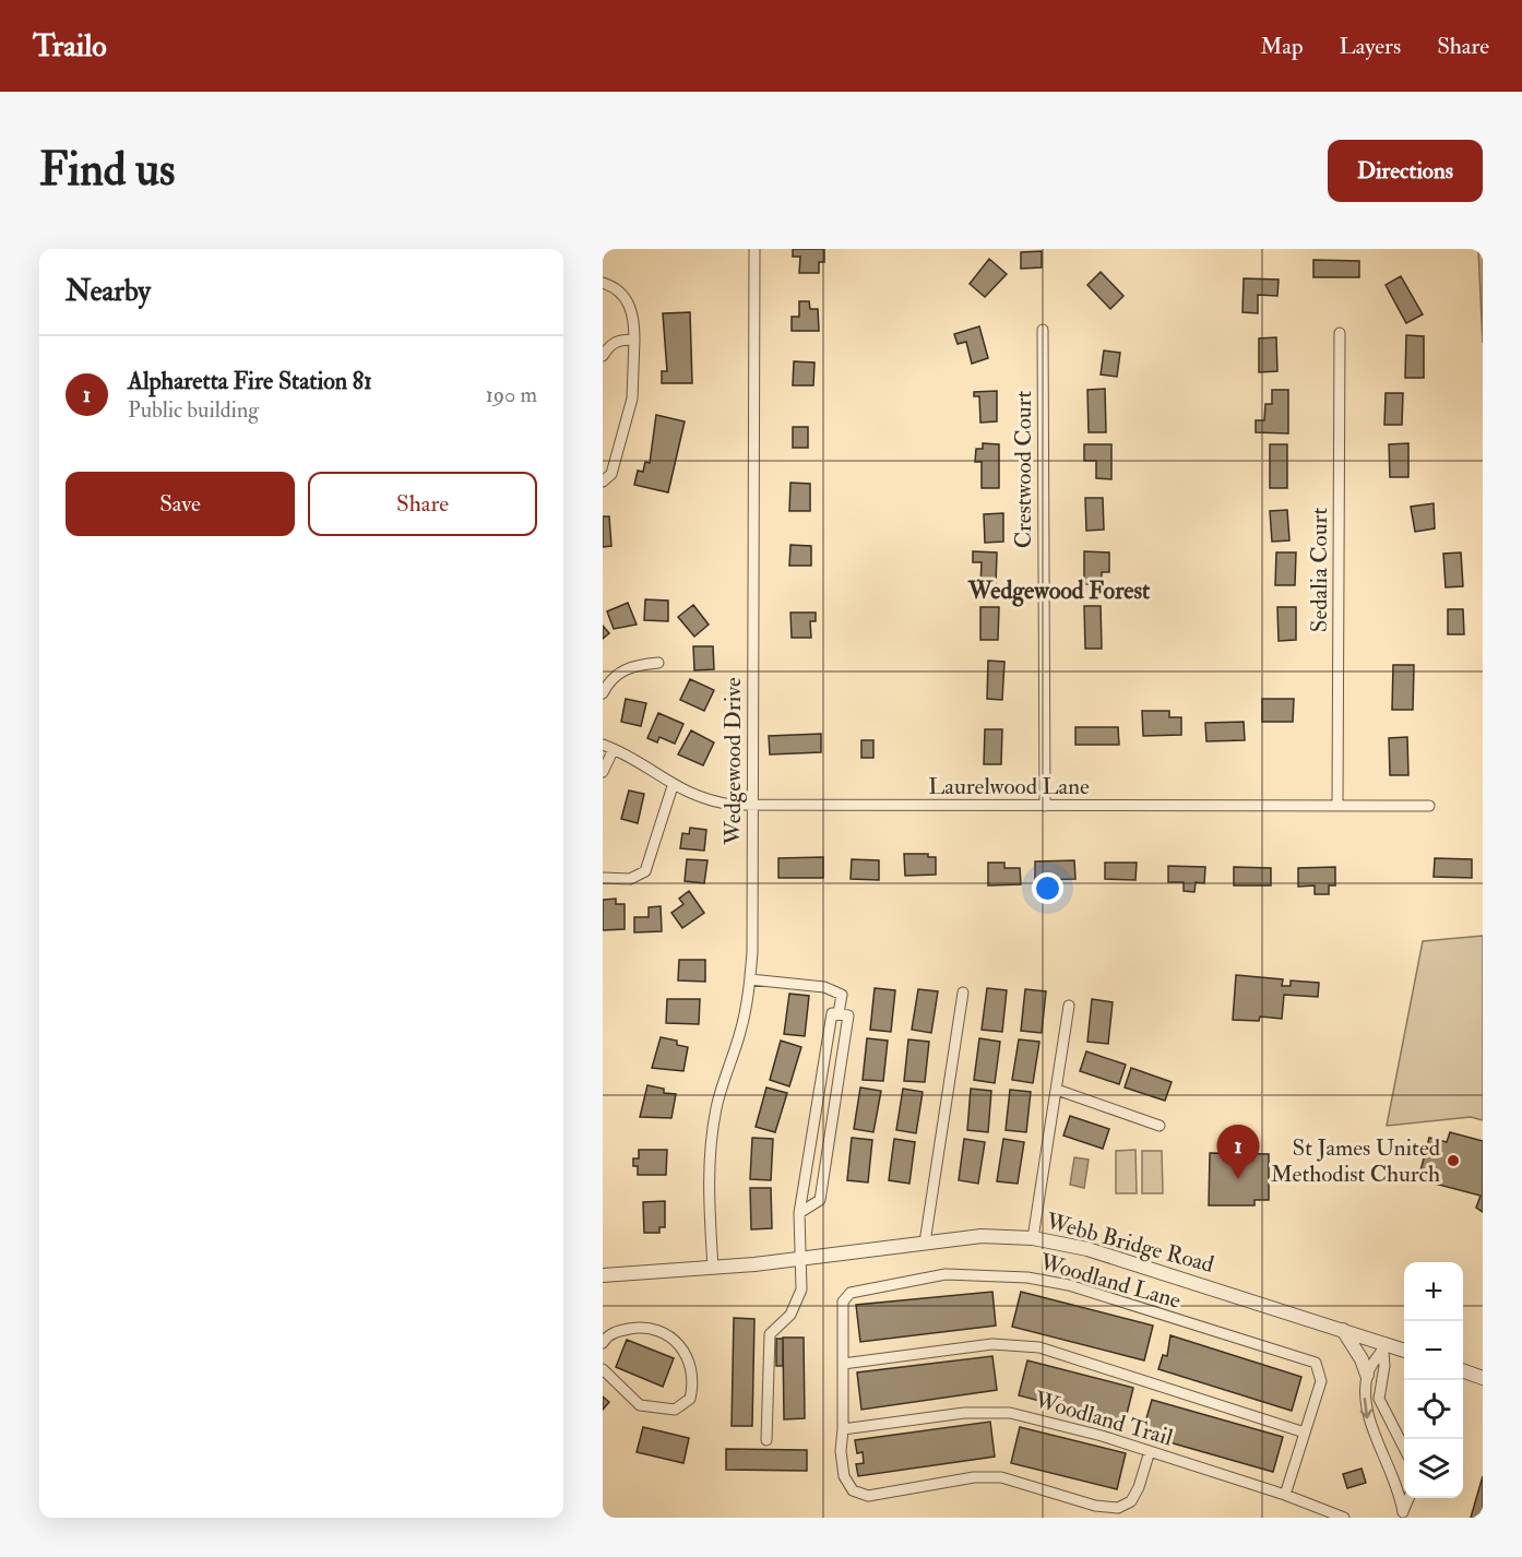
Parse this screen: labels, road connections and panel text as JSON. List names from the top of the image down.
{
  "streets": {
    "street": [
      "Crestwood Court",
      "Sedalia Court",
      "Wedgewood Drive",
      "Laurelwood Lane",
      "Webb Bridge Road",
      "Woodland Lane",
      "Woodland Trail"
    ]
  },
  "crossings": [
    ["Crestwood Court", "Laurelwood Lane"],
    ["Sedalia Court", "Laurelwood Lane"],
    ["Wedgewood Drive", "Laurelwood Lane"],
    ["Wedgewood Drive", "Webb Bridge Road"],
    ["Woodland Lane", "Woodland Trail"]
  ],
  "districts": ["Wedgewood Forest"],
  "places": ["St James United Methodist Church"],
  "page": {
    "header": "Trailo",
    "nav": ["Map", "Layers", "Share"],
    "buttons": [
      "Directions",
      ["Save", "Share"]
    ],
    "title": "Find us",
    "heading": "Nearby",
    "list": [
      {
        "mark": "1",
        "name": "Alpharetta Fire Station 81",
        "note": "Public building",
        "value": "190 m"
      }
    ],
    "pins": "1",
    "map_buttons": ["+", "−"]
  }
}
